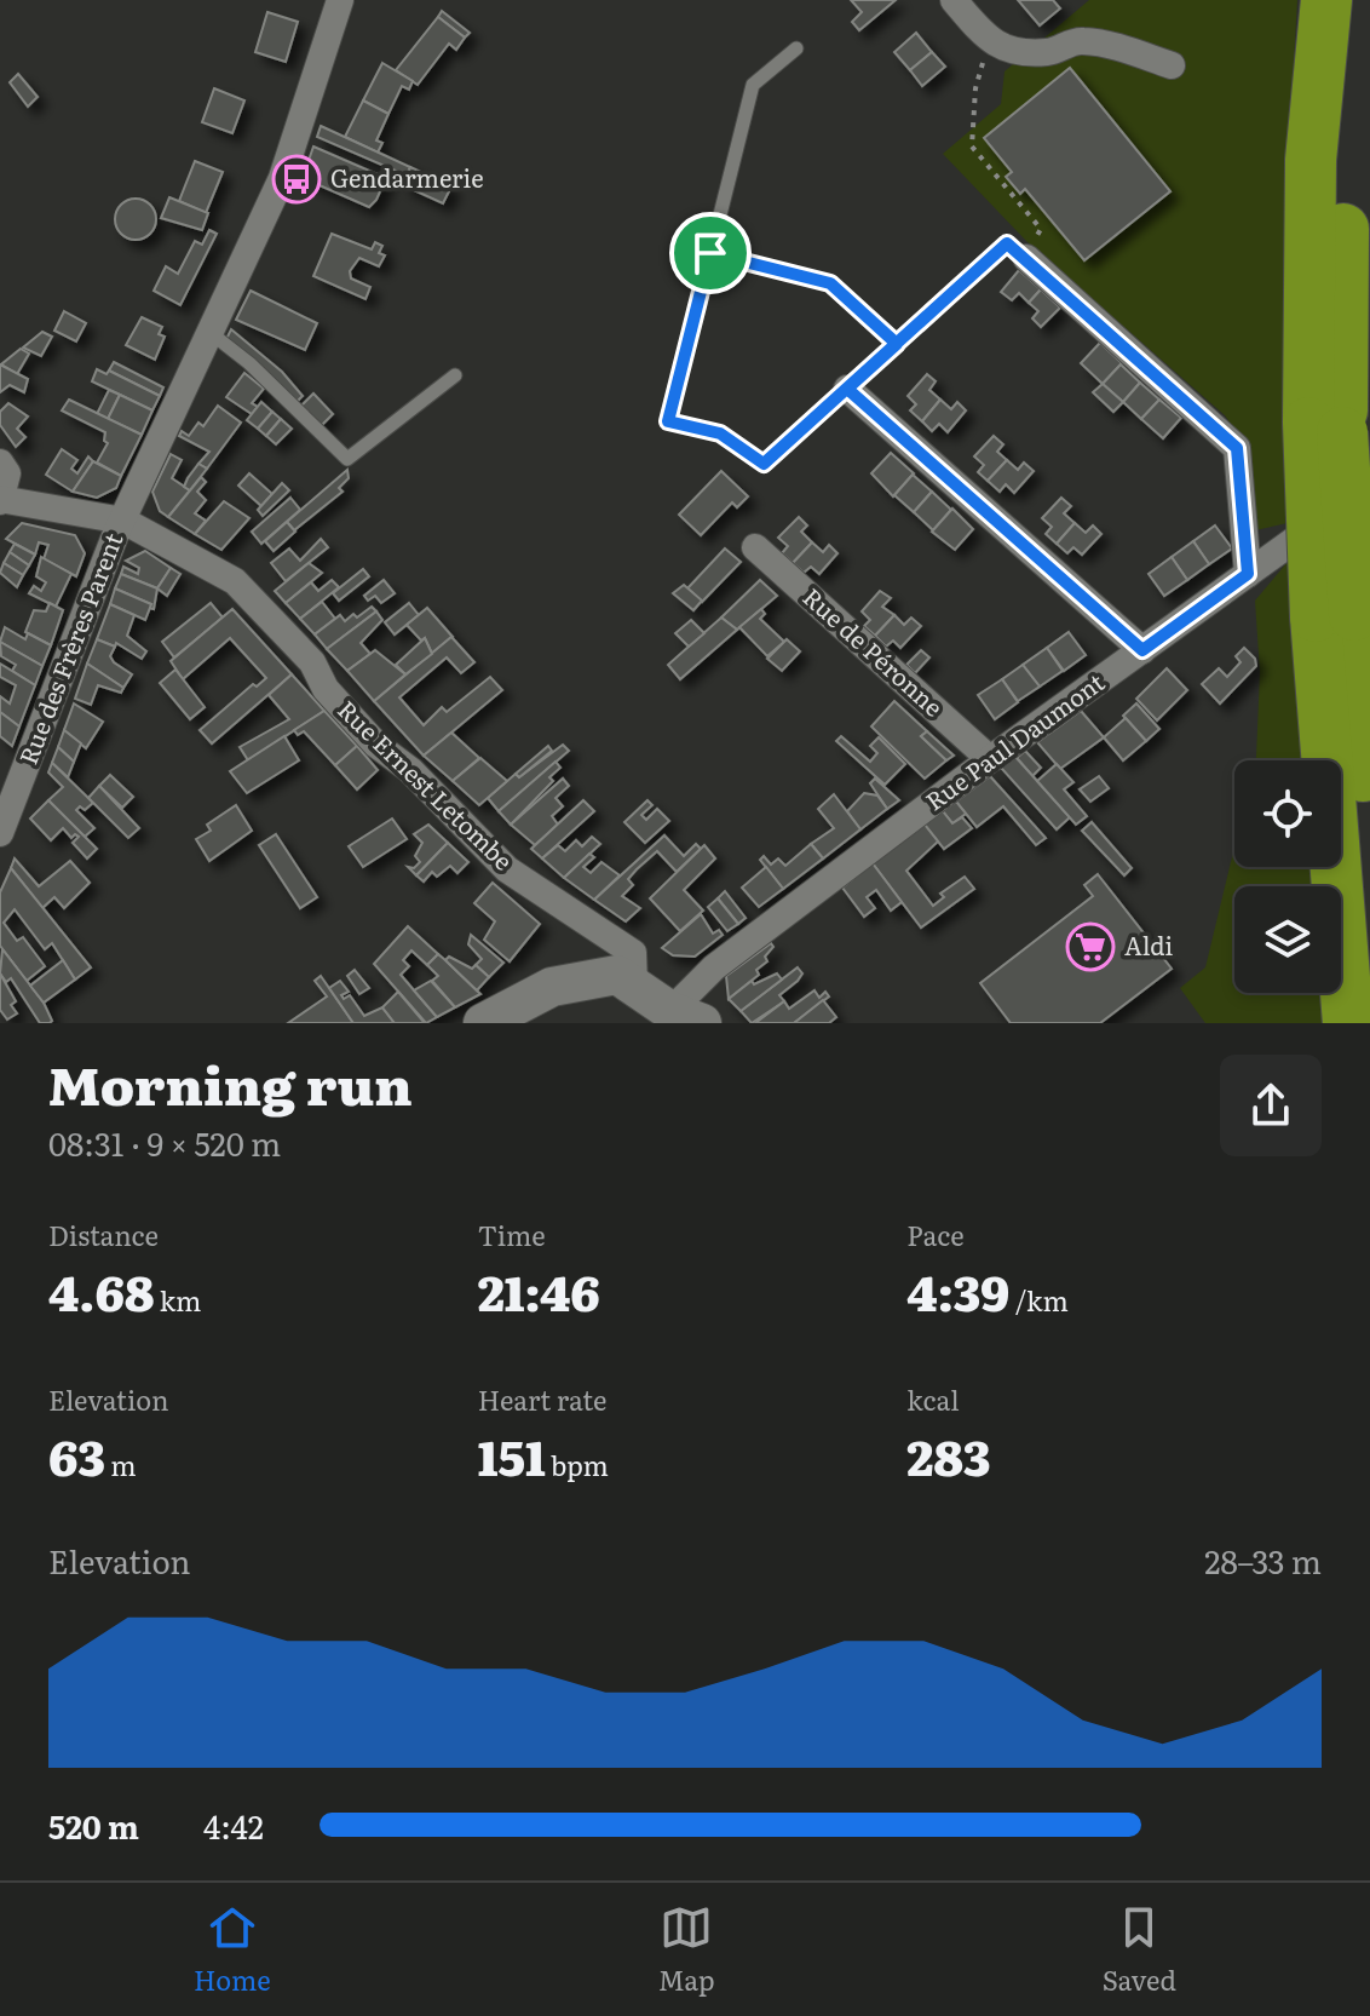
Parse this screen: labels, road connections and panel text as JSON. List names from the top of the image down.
{
  "streets": {
    "street": [
      "Rue des Frères Parent",
      "Rue de Péronne",
      "Rue Paul Daumont",
      "Rue Ernest Letombe"
    ]
  },
  "crossings": [
    ["Rue des Frères Parent", "Rue Ernest Letombe"],
    ["Rue de Péronne", "Rue Paul Daumont"]
  ],
  "places": {
    "bus stop": ["Gendarmerie"],
    "supermarket": ["Aldi"]
  },
  "page": {
    "heading": ["Morning run", "08:31 · 9 × 520 m"],
    "stats": [
      ["Distance", "4.68 km"],
      ["Time", "21:46"],
      ["Pace", "4:39 /km"],
      ["Elevation", "63 m"],
      ["Heart rate", "151 bpm"],
      ["kcal", "283"]
    ],
    "chart": ["Elevation", "28–33 m"],
    "list": [
      {
        "name": "520 m",
        "note": "4:42"
      }
    ],
    "tabs": ["Home", "Map", "Saved"]
  }
}
